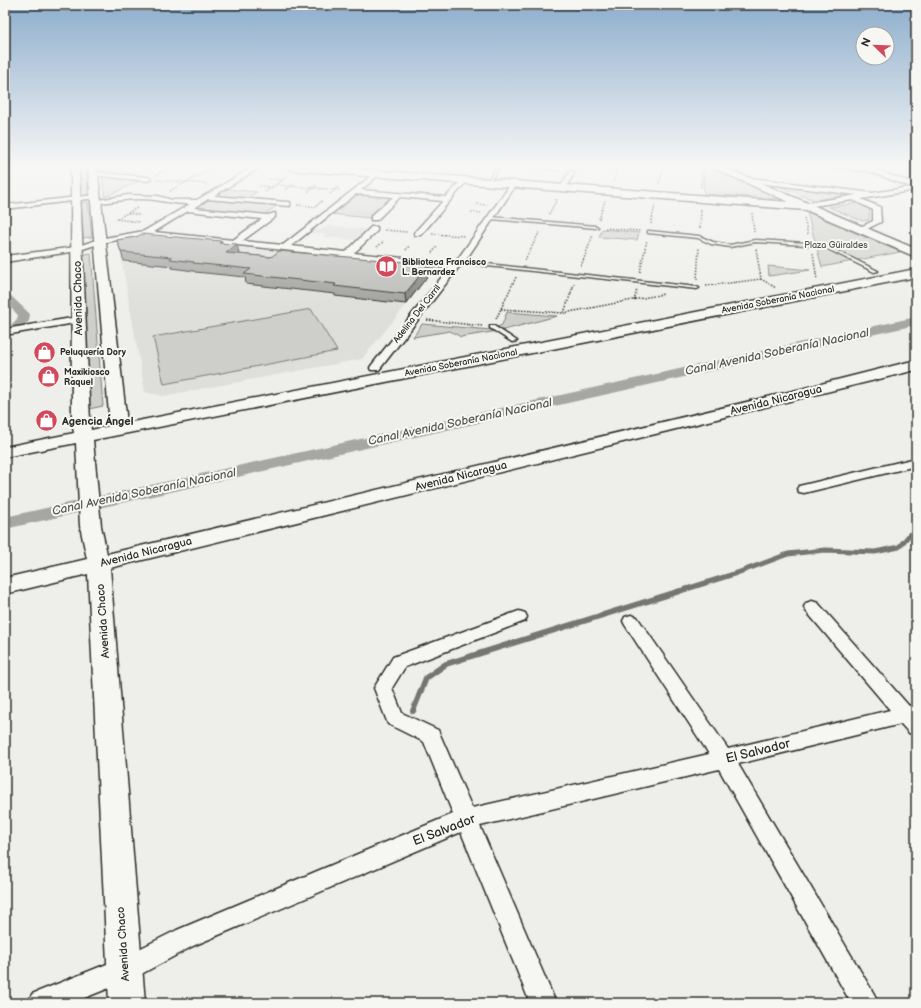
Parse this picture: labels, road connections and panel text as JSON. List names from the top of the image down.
{
  "streets": {
    "main road": ["Avenida Chaco", "Avenida Soberanía Nacional", "Avenida Nicaragua"],
    "street": ["Adelina Del Carril", "El Salvador"]
  },
  "crossings": [
    ["Avenida Chaco", "Avenida Soberanía Nacional"],
    ["Avenida Chaco", "Avenida Nicaragua"],
    ["Avenida Chaco", "El Salvador"],
    ["Avenida Soberanía Nacional", "Adelina Del Carril"]
  ],
  "water": ["Canal Avenida Soberanía Nacional"],
  "parks": ["Plaza Güiraldes"],
  "places": {
    "library": ["Biblioteca Francisco L. Bernardez"],
    "shop": ["Peluquería Dory", "Maxikiosco Raquel", "Agencia Ángel"]
  },
  "north": "top left"
}
